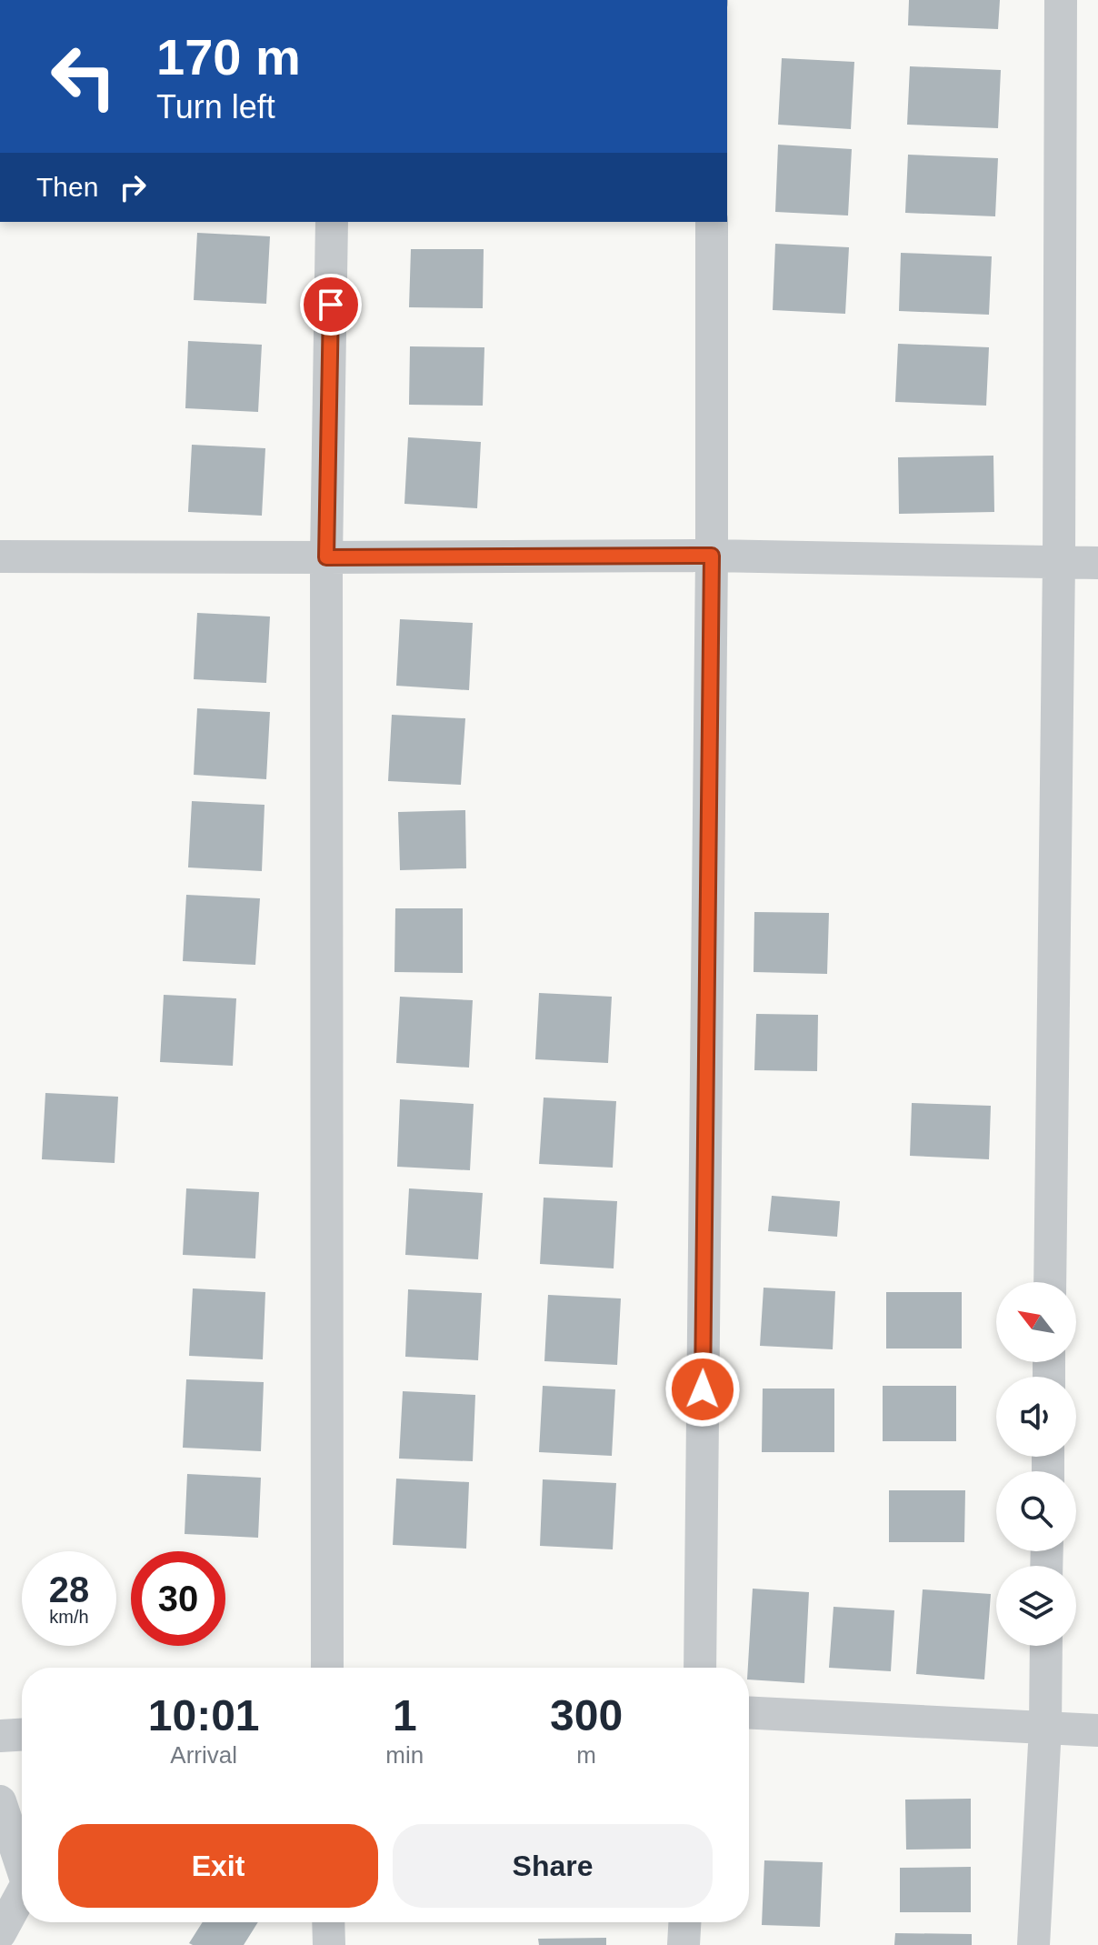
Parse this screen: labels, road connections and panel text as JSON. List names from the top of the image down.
{
  "north": "top left",
  "page": {
    "turn": ["170 m", "Turn left"],
    "then": "Then",
    "speed": "28 km/h",
    "limit": "30",
    "eta": [
      "10:01",
      "Arrival",
      "1",
      "min",
      "300",
      "m"
    ],
    "buttons": ["Exit", "Share"]
  }
}
